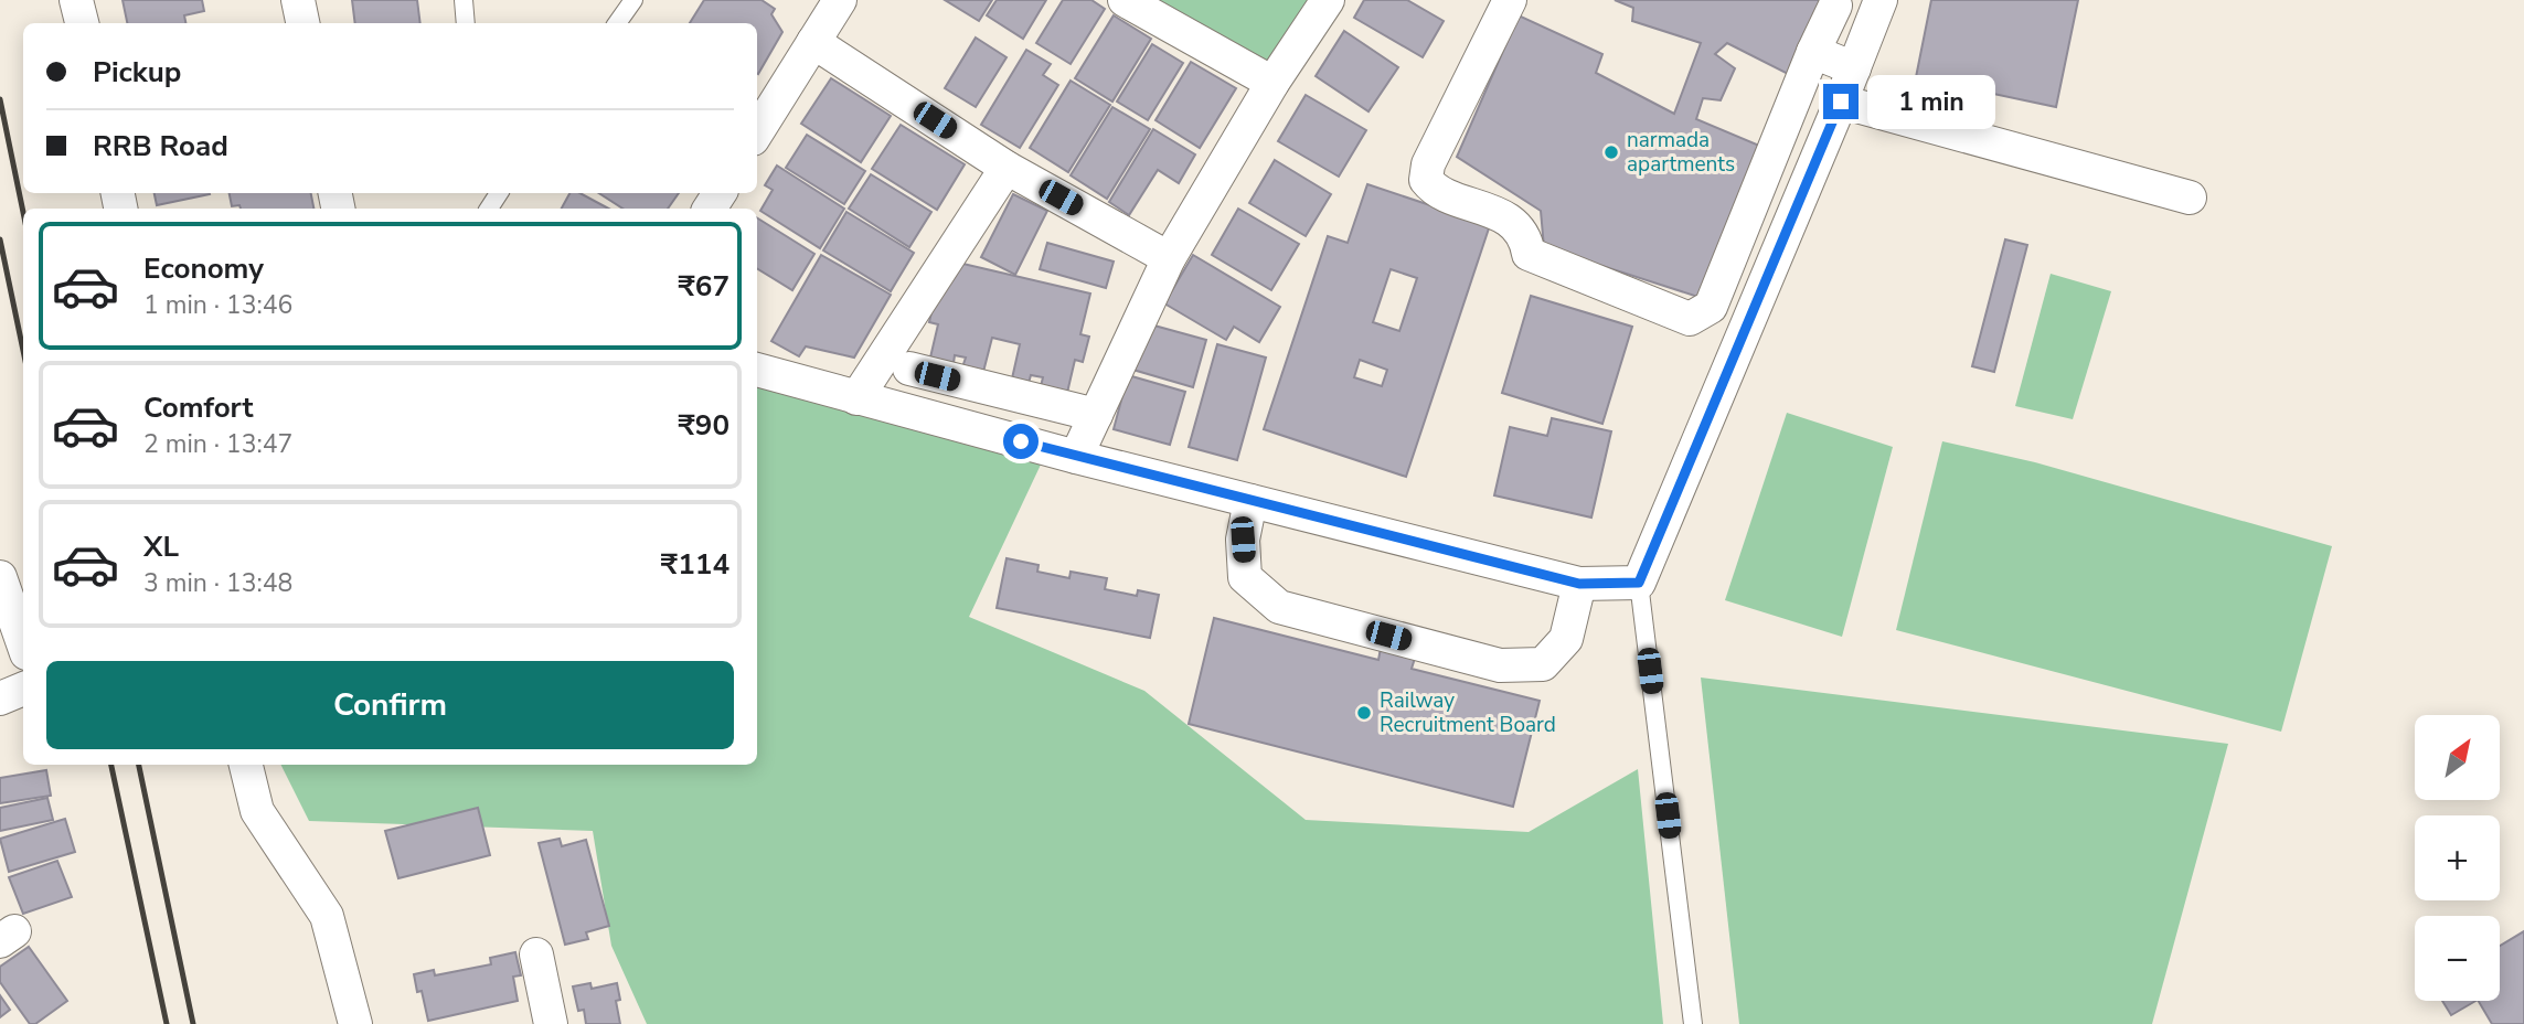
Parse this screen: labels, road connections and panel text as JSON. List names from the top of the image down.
{
  "places": ["narmada apartments", "Railway Recruitment Board"],
  "north": "top right",
  "page": {
    "banner": ["Pickup", "RRB Road"],
    "bubble": "1 min",
    "list": [
      {
        "name": "Economy",
        "note": "1 min · 13:46",
        "value": "₹67"
      },
      {
        "name": "Comfort",
        "note": "2 min · 13:47",
        "value": "₹90"
      },
      {
        "name": "XL",
        "note": "3 min · 13:48",
        "value": "₹114"
      }
    ],
    "buttons": "Confirm",
    "map_buttons": ["+", "−"]
  }
}
